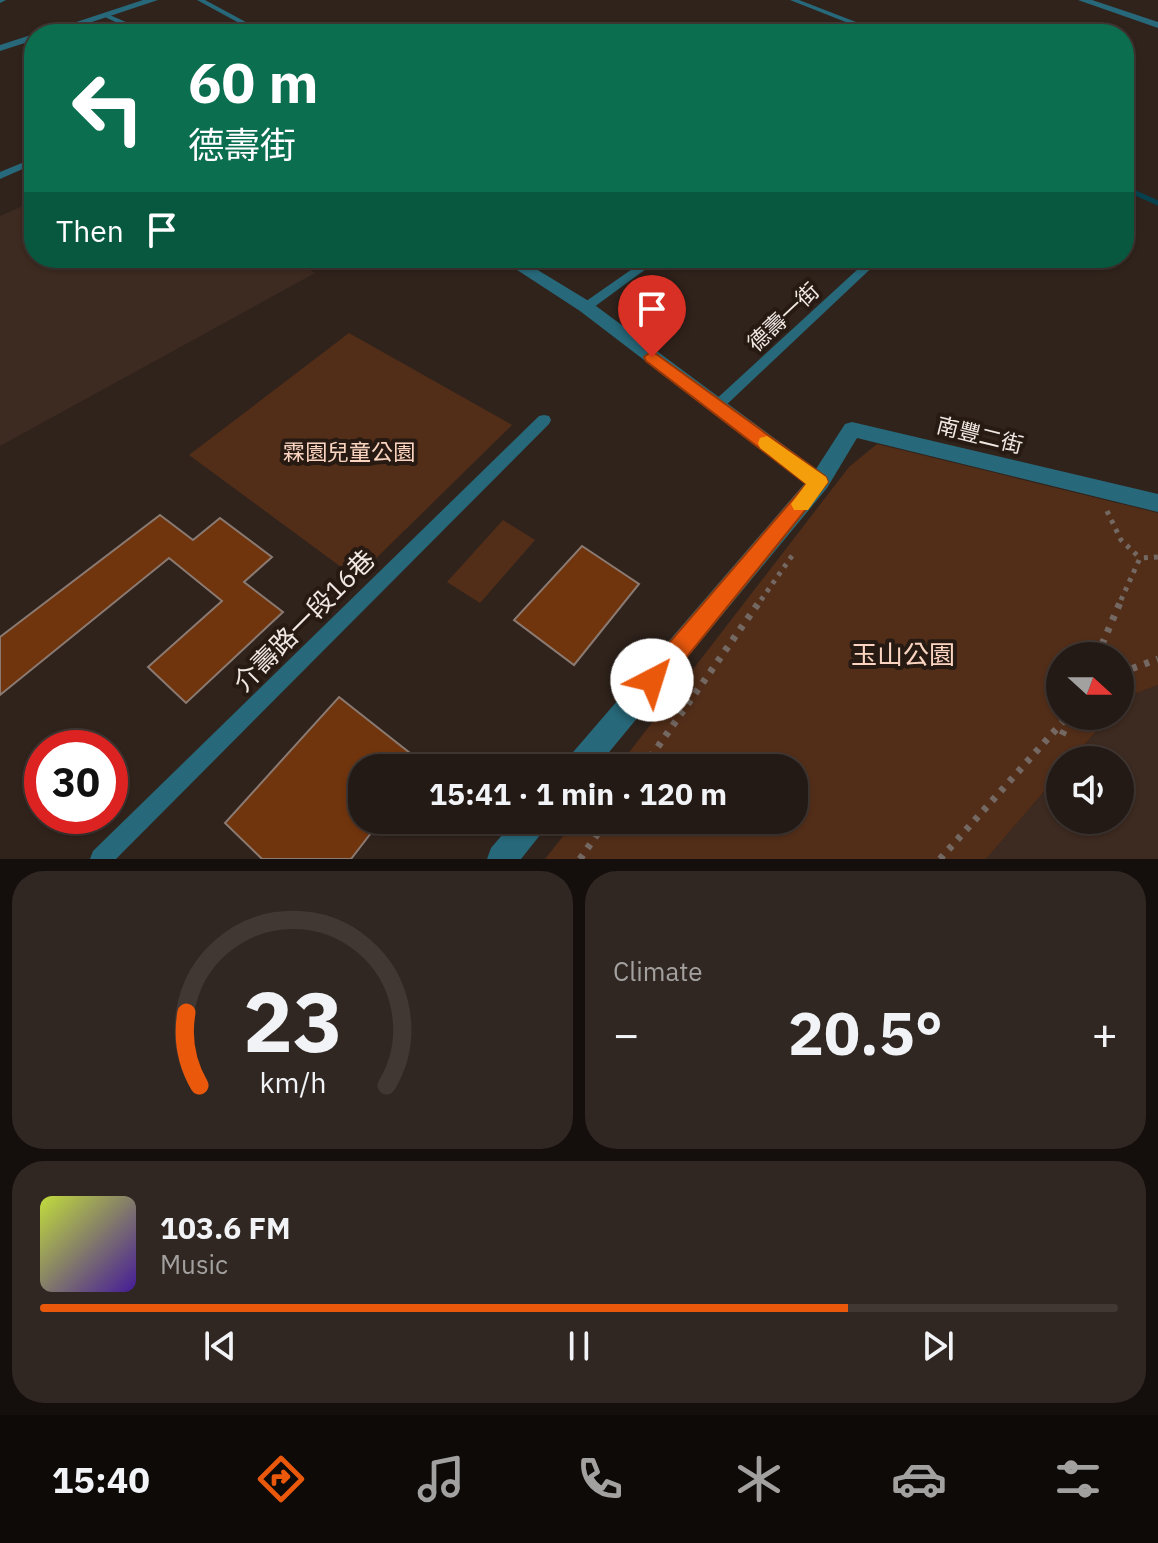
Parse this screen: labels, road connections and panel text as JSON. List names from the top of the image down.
{
  "streets": {
    "street": ["南豐二街"],
    "lane": ["德壽一街", "介壽路一段16巷"]
  },
  "parks": ["霖園兒童公園", "玉山公園"],
  "north": "right",
  "page": {
    "turn": ["60 m", "德壽街"],
    "then": "Then",
    "limit": "30",
    "trip": "15:41 · 1 min · 120 m",
    "tile": "Climate",
    "heat": ["−", "20.5°", "+"],
    "song": ["103.6 FM", "Music"],
    "tabs": "15:40",
    "gauge": ["23", "km/h"]
  }
}
